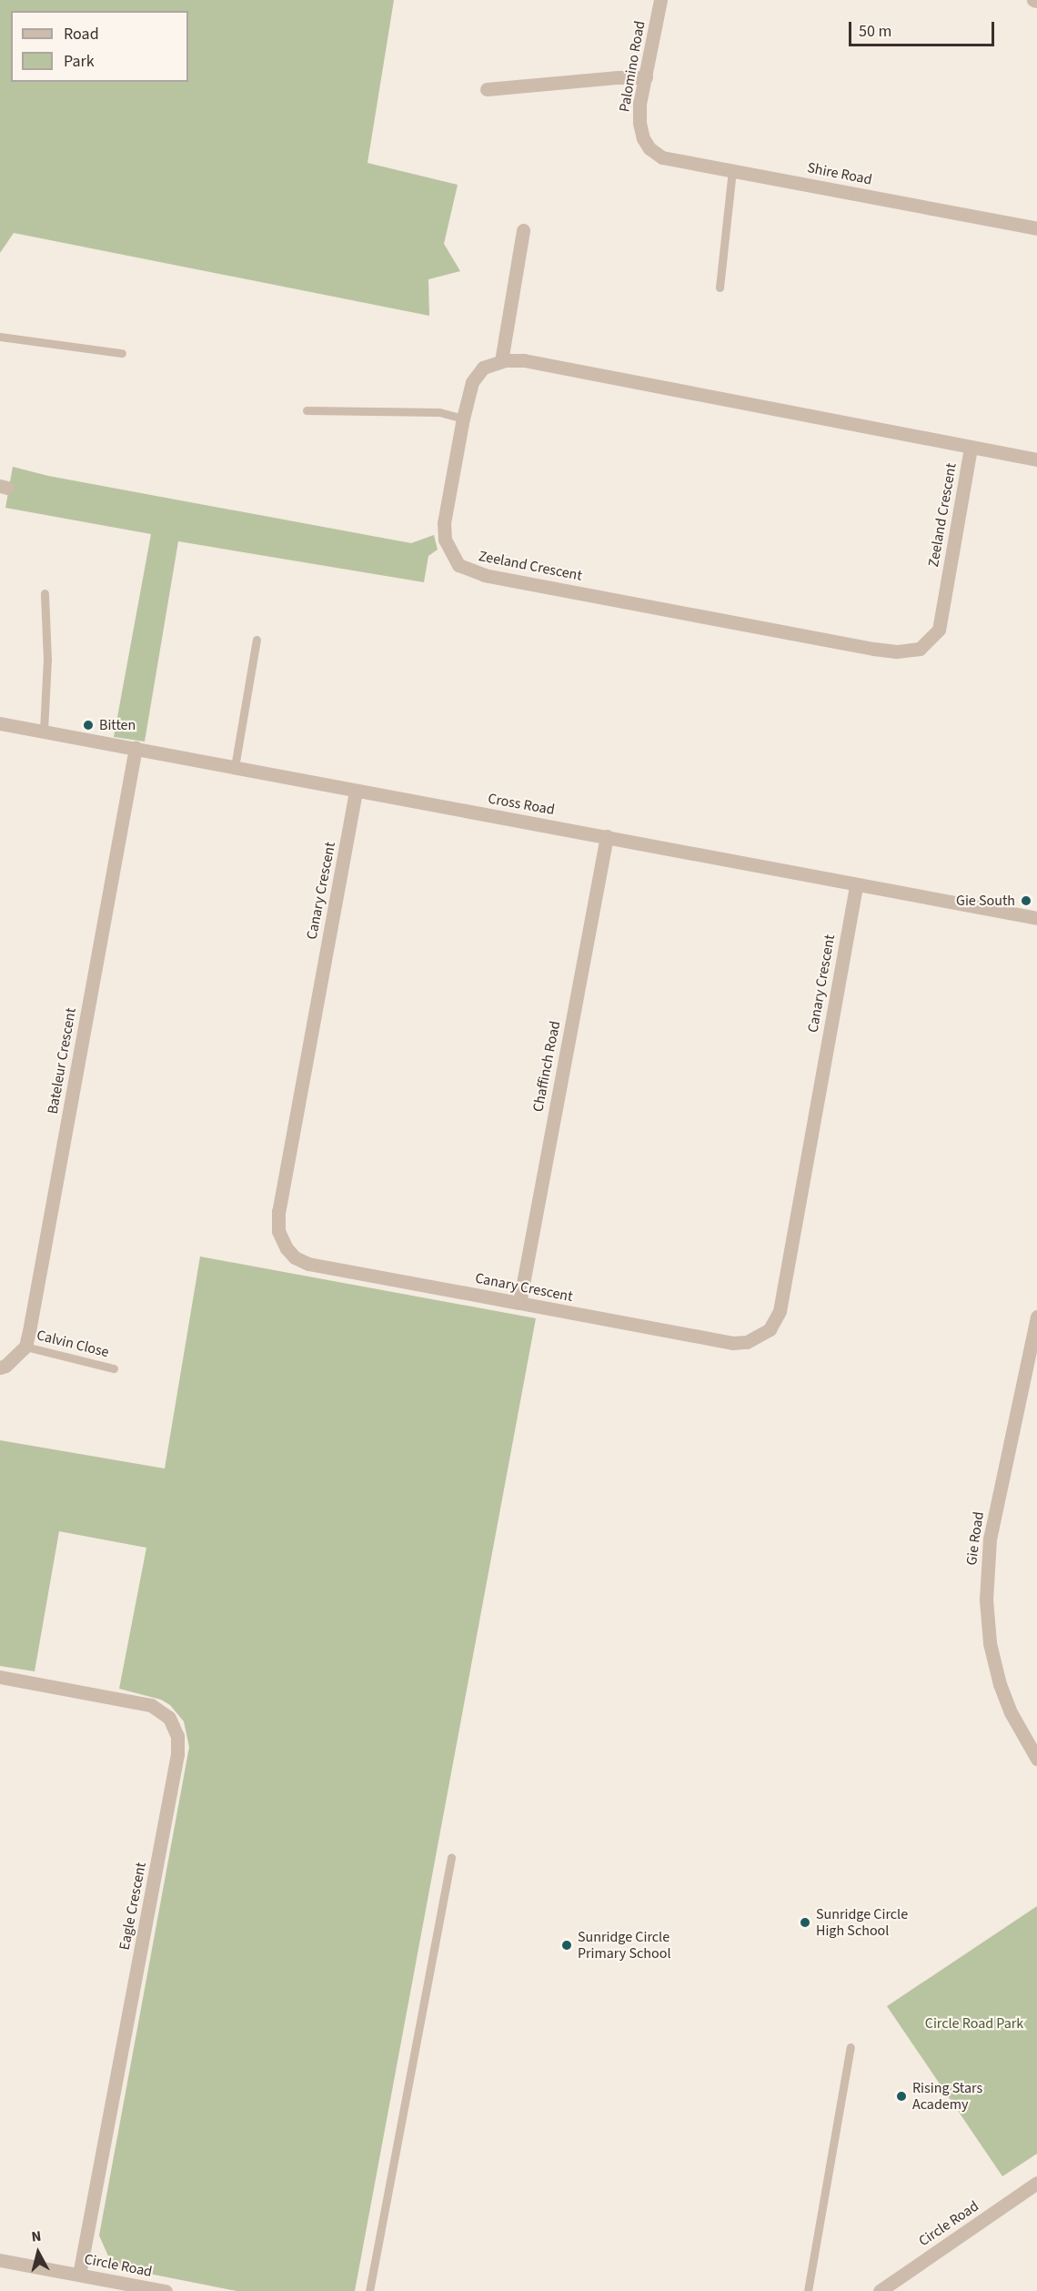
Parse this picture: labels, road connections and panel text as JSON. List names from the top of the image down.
{
  "streets": {
    "street": [
      "Palomino Road",
      "Shire Road",
      "Zeeland Crescent",
      "Cross Road",
      "Canary Crescent",
      "Bateleur Crescent",
      "Chaffinch Road",
      "Gie Road",
      "Eagle Crescent",
      "Circle Road"
    ],
    "lane": ["Calvin Close"]
  },
  "crossings": [
    ["Palomino Road", "Shire Road"],
    ["Cross Road", "Canary Crescent"],
    ["Cross Road", "Bateleur Crescent"],
    ["Cross Road", "Chaffinch Road"],
    ["Canary Crescent", "Chaffinch Road"],
    ["Bateleur Crescent", "Calvin Close"],
    ["Eagle Crescent", "Circle Road"]
  ],
  "parks": ["Circle Road Park"],
  "places": [
    "Bitten",
    "Gie South",
    "Sunridge Circle High School",
    "Sunridge Circle Primary School",
    "Rising Stars Academy"
  ],
  "legend": ["Road", "Park"],
  "scale_bar": "50 m",
  "north": "top"
}
